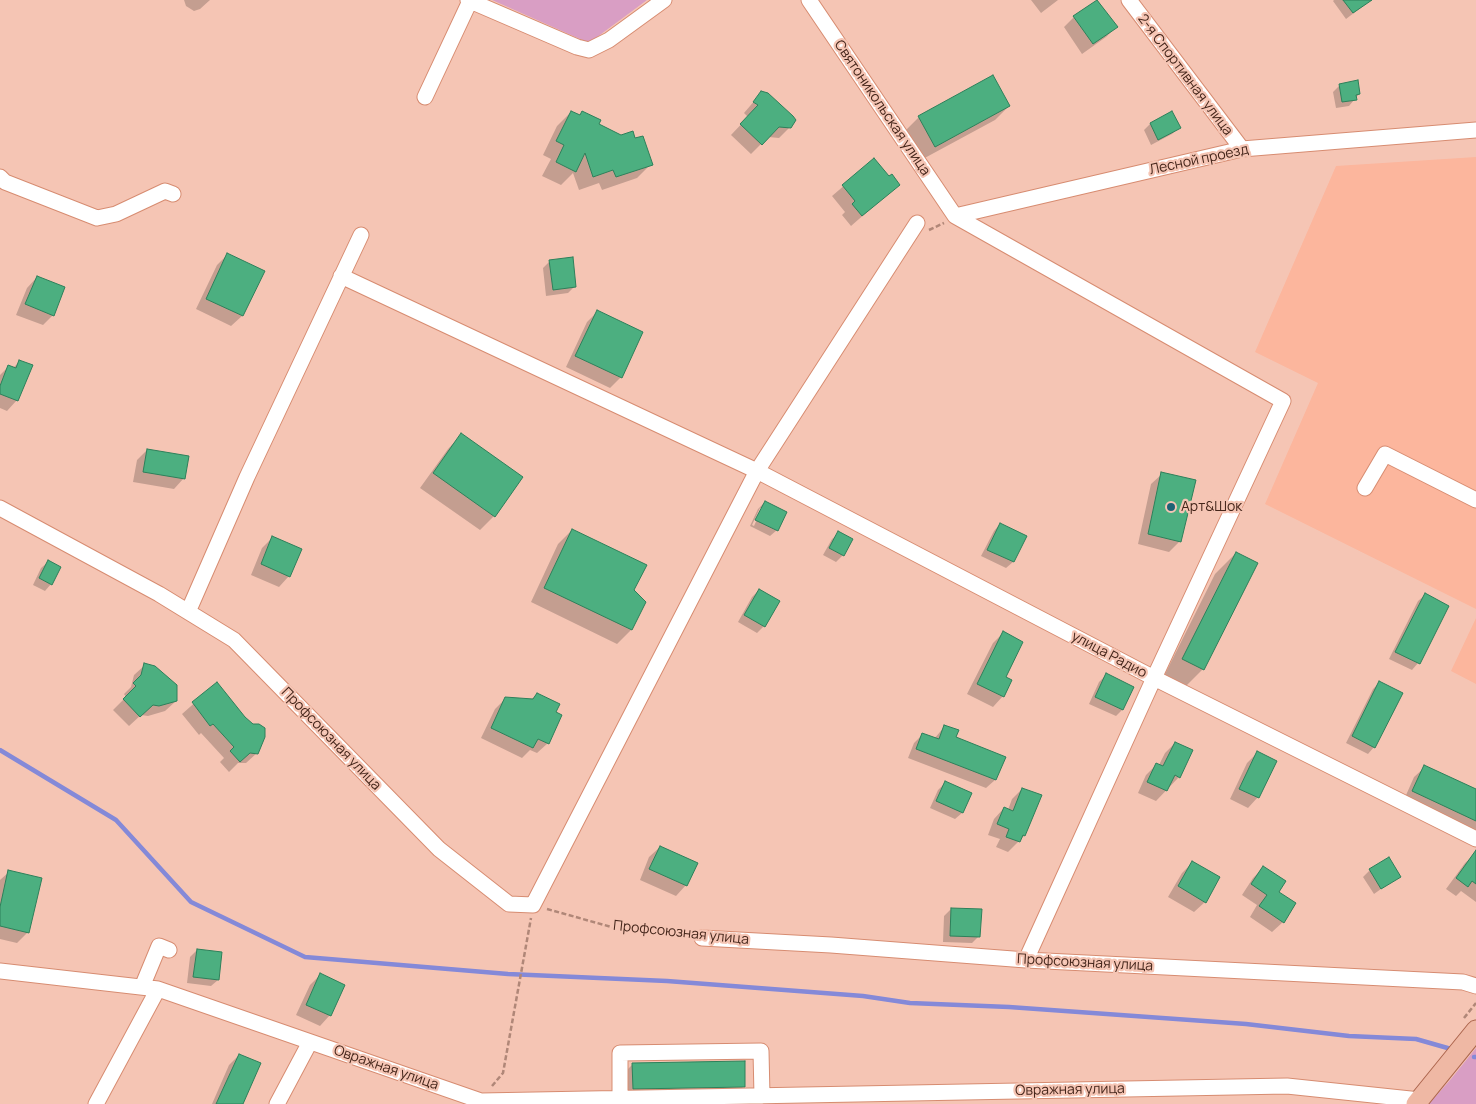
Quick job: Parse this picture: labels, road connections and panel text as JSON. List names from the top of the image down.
{
  "streets": {
    "street": [
      "2-я Спортивная улица",
      "Святоникольская улица",
      "Лесной проезд",
      "улица Радио",
      "Профсоюзная улица",
      "Овражная улица"
    ]
  },
  "crossings": [
    ["2-я Спортивная улица", "Лесной проезд"],
    ["Святоникольская улица", "Лесной проезд"]
  ],
  "places": ["Арт&Шок"]
}
